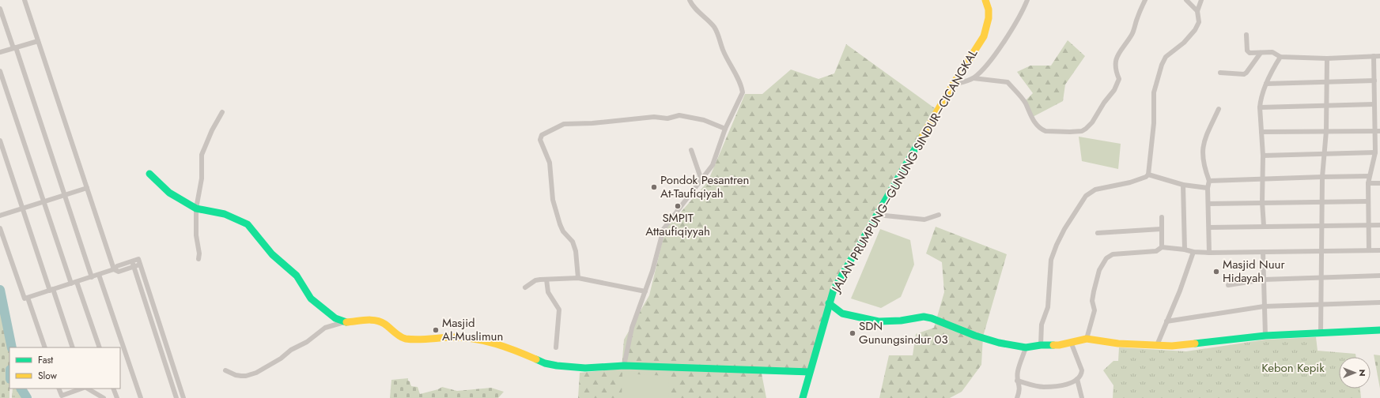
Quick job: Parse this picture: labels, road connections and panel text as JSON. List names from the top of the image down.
{
  "streets": {
    "street": ["JALAN PRUMPUNG–GUNUNG SINDUR–CICANGKAL"]
  },
  "parks": ["Kebon Kepik"],
  "places": [
    "Pondok Pesantren At-Taufiqiyah",
    "SMPIT Attaufiqiyyah",
    "Masjid Nuur Hidayah",
    "Masjid Al-Muslimun",
    "SDN Gunungsindur 03"
  ],
  "legend": ["Fast", "Slow"],
  "north": "right"
}
